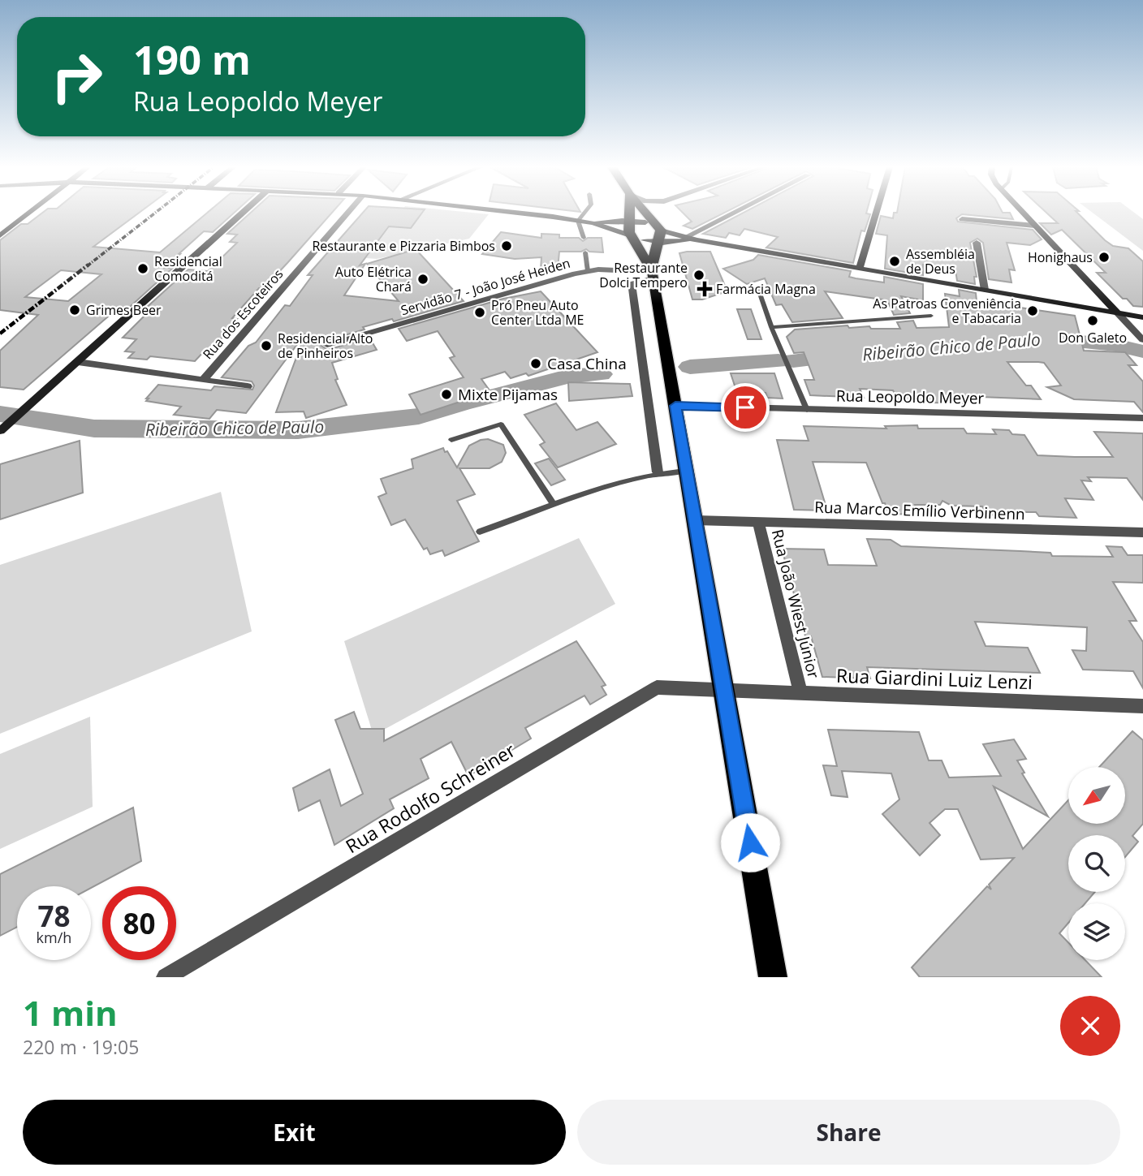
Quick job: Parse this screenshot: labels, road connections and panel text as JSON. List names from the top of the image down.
{
  "streets": {
    "street": [
      "Servidão 7 - João José Heiden",
      "Rua dos Escoteiros",
      "Rua Leopoldo Meyer",
      "Rua Marcos Emílio Verbinenn",
      "Rua João Wiest Júnior",
      "Rua Giardini Luiz Lenzi",
      "Rua Rodolfo Schreiner"
    ]
  },
  "crossings": [
    ["Rua Marcos Emílio Verbinenn", "Rua João Wiest Júnior"],
    ["Rua João Wiest Júnior", "Rua Giardini Luiz Lenzi"],
    ["Rua Giardini Luiz Lenzi", "Rua Rodolfo Schreiner"]
  ],
  "water": ["Ribeirão Chico de Paulo"],
  "places": {
    "other": [
      "Restaurante e Pizzaria Bimbos",
      "Honighaus",
      "Assembléia de Deus",
      "Residencial Comoditá",
      "Restaurante Dolci Tempero",
      "Auto Elétrica Chará",
      "Grimes Beer",
      "As Patroas Conveniência e Tabacaria",
      "Pró Pneu Auto Center Ltda ME",
      "Don Galeto",
      "Residencial Alto de Pinheiros",
      "Casa China",
      "Mixte Pijamas"
    ],
    "health": ["Farmácia Magna"]
  },
  "north": "bottom left",
  "page": {
    "turn": ["190 m", "Rua Leopoldo Meyer"],
    "speed": "78 km/h",
    "limit": "80",
    "heading": ["1 min", "220 m · 19:05"],
    "buttons": ["Exit", "Share"]
  }
}
